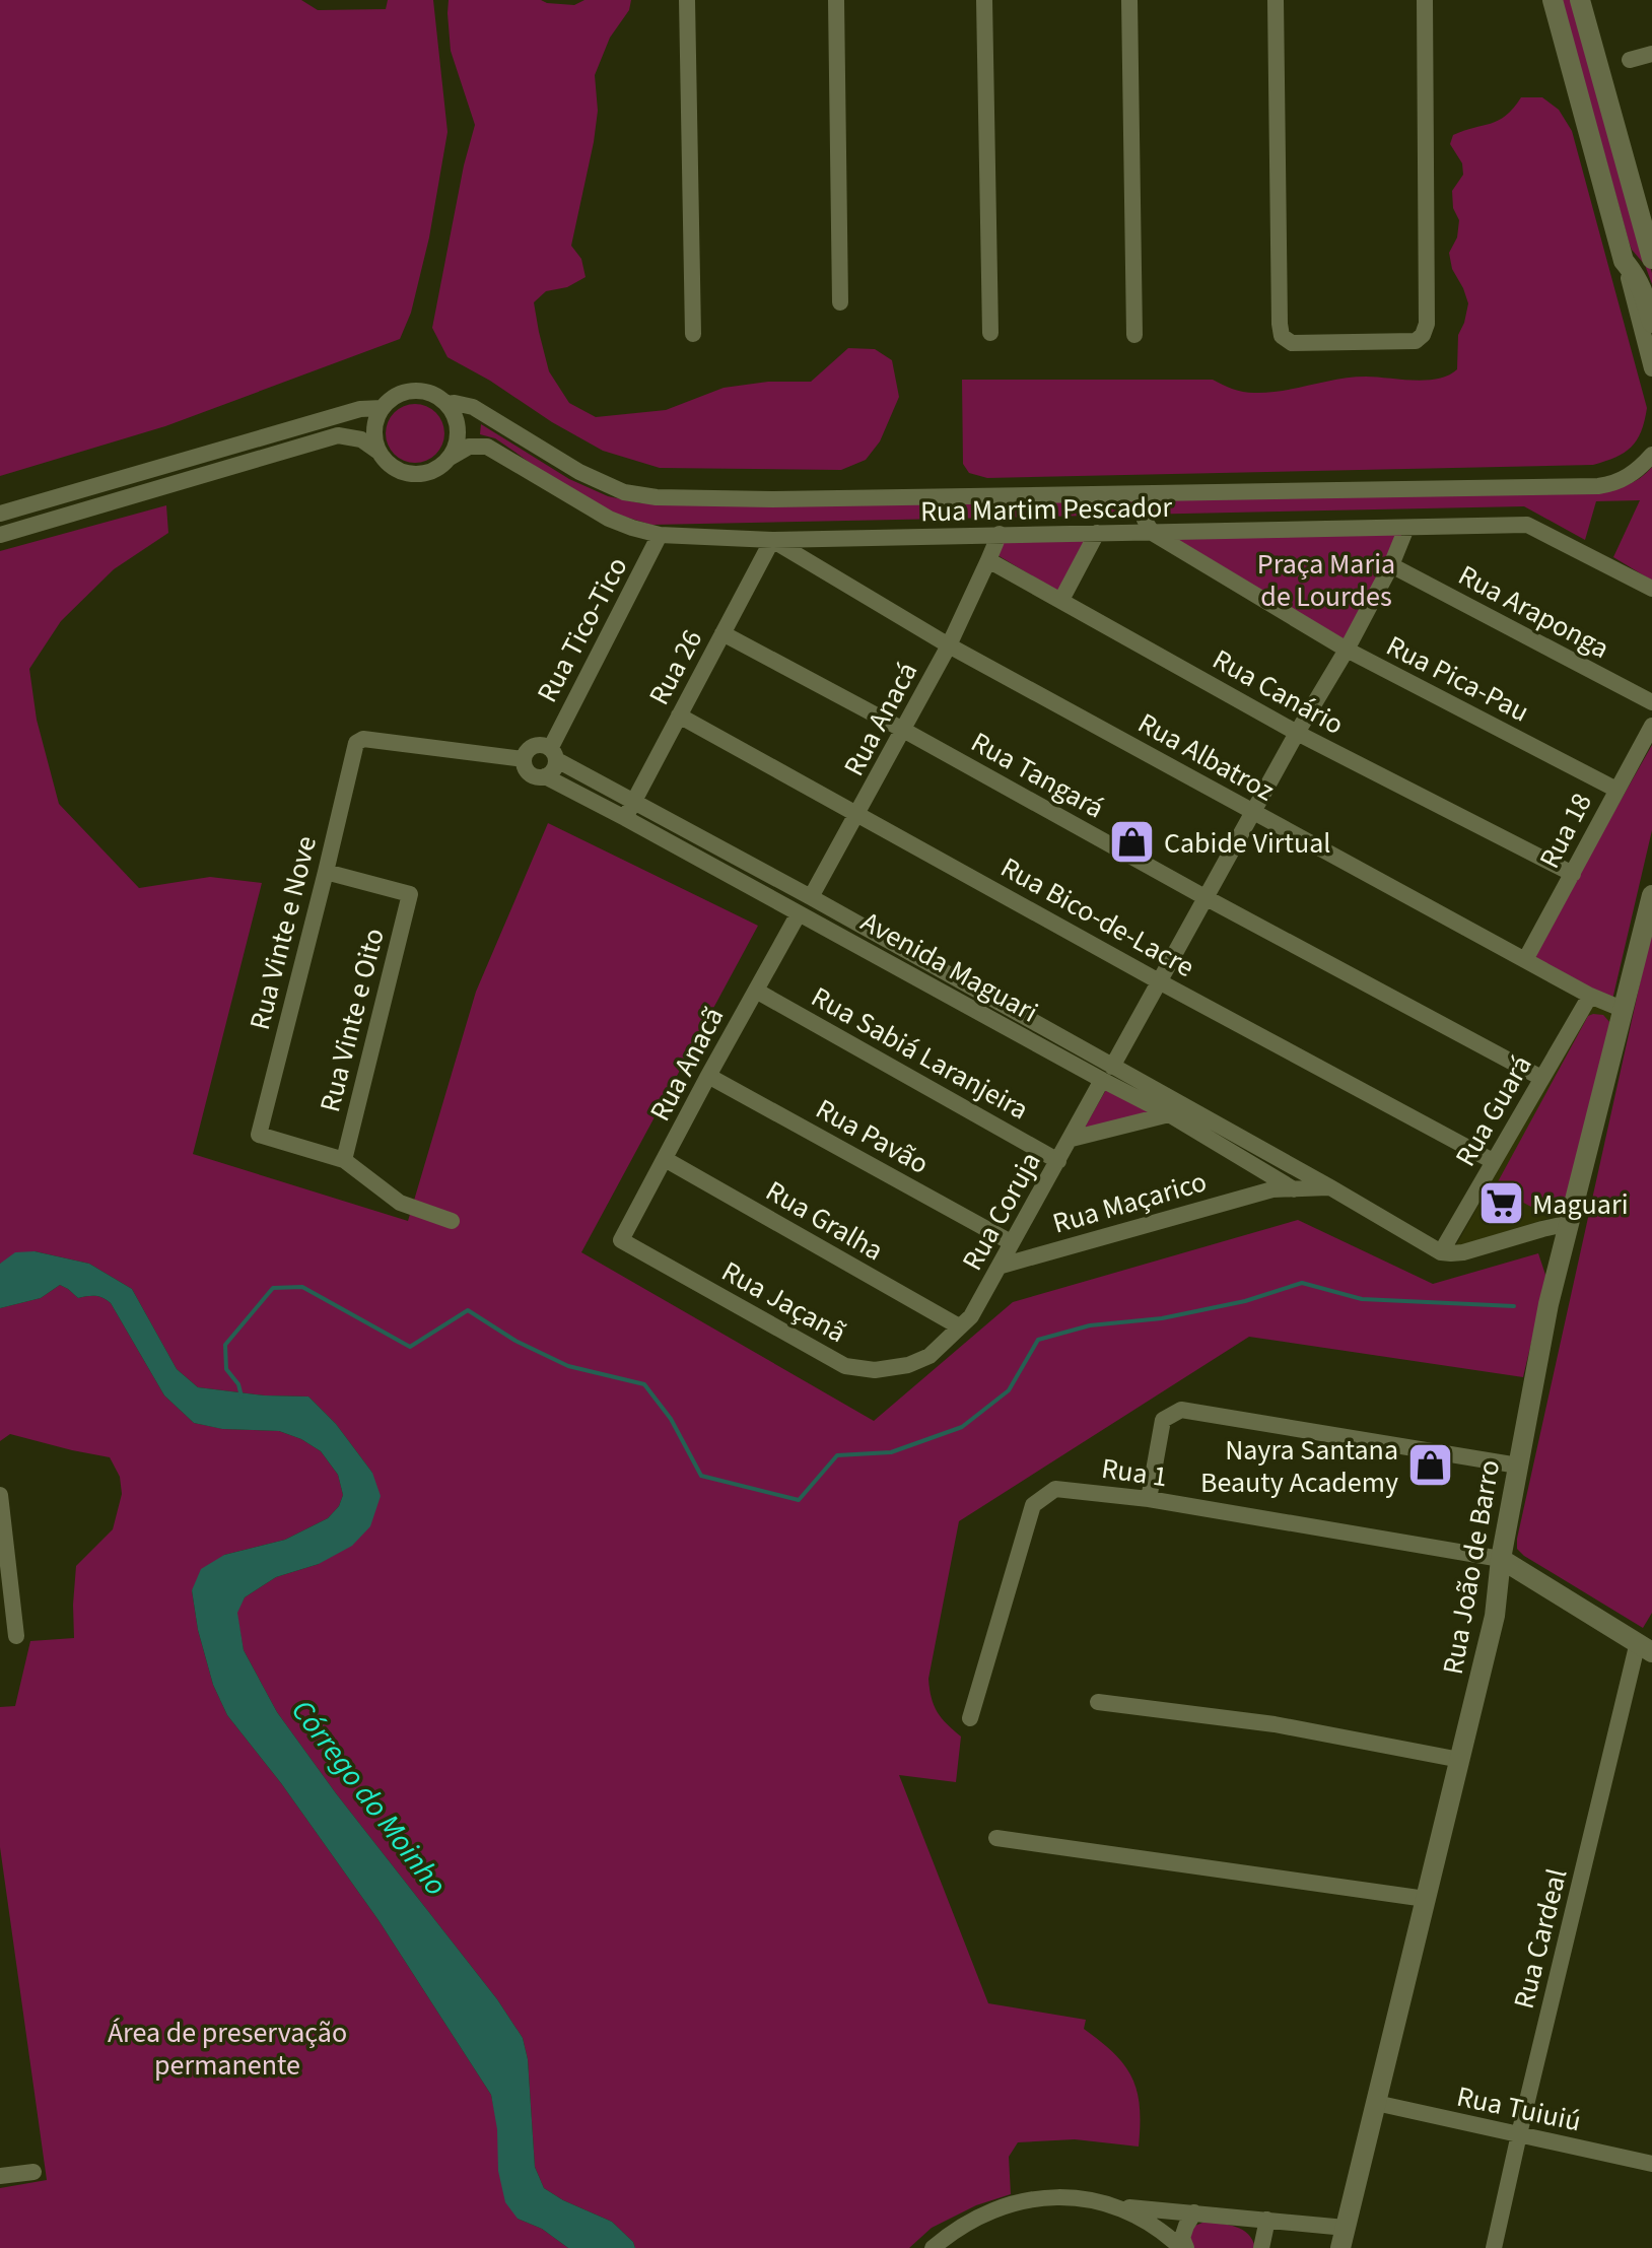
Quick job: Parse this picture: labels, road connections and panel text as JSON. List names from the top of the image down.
{
  "streets": {
    "street": [
      "Rua Martim Pescador",
      "Rua Araponga",
      "Rua Tico-Tico",
      "Rua 26",
      "Rua Pica-Pau",
      "Rua Canário",
      "Rua Anacá",
      "Rua Albatroz",
      "Rua Tangará",
      "Rua 18",
      "Rua Bico-de-Lacre",
      "Rua Vinte e Nove",
      "Avenida Maguari",
      "Rua Vinte e Oito",
      "Rua Sabiá Laranjeira",
      "Rua Anacã",
      "Rua Guará",
      "Rua Pavão",
      "Rua Maçarico",
      "Rua Coruja",
      "Rua Gralha",
      "Rua Jaçanã",
      "Rua 1",
      "Rua João de Barro",
      "Rua Cardeal",
      "Rua Tuiuiú"
    ]
  },
  "crossings": [
    ["Rua Martim Pescador", "Rua Tico-Tico"],
    ["Rua Martim Pescador", "Rua 26"],
    ["Rua Martim Pescador", "Rua Pica-Pau"],
    ["Rua Martim Pescador", "Rua Albatroz"],
    ["Rua Martim Pescador", "Rua Coruja"],
    ["Rua Araponga", "Rua Coruja"],
    ["Rua Tico-Tico", "Rua Vinte e Nove"],
    ["Rua Tico-Tico", "Avenida Maguari"],
    ["Rua 26", "Rua Albatroz"],
    ["Rua 26", "Rua Tangará"],
    ["Rua 26", "Rua Bico-de-Lacre"],
    ["Rua 26", "Avenida Maguari"],
    ["Rua Pica-Pau", "Rua 18"],
    ["Rua Pica-Pau", "Rua Coruja"],
    ["Rua Canário", "Rua Anacá"],
    ["Rua Canário", "Rua 18"],
    ["Rua Canário", "Rua Coruja"],
    ["Rua Anacá", "Rua Albatroz"],
    ["Rua Anacá", "Rua Tangará"],
    ["Rua Anacá", "Rua Bico-de-Lacre"],
    ["Rua Anacá", "Avenida Maguari"],
    ["Rua Albatroz", "Rua 18"],
    ["Rua Albatroz", "Rua Guará"],
    ["Rua Albatroz", "Rua Coruja"],
    ["Rua Albatroz", "Rua João de Barro"],
    ["Rua Tangará", "Rua Guará"],
    ["Rua Tangará", "Rua Coruja"],
    ["Rua Bico-de-Lacre", "Rua Guará"],
    ["Rua Bico-de-Lacre", "Rua Coruja"],
    ["Rua Vinte e Nove", "Avenida Maguari"],
    ["Rua Vinte e Nove", "Rua Vinte e Oito"],
    ["Avenida Maguari", "Rua Anacã"],
    ["Avenida Maguari", "Rua Guará"],
    ["Avenida Maguari", "Rua Maçarico"],
    ["Avenida Maguari", "Rua Coruja"],
    ["Rua Sabiá Laranjeira", "Rua Anacã"],
    ["Rua Sabiá Laranjeira", "Rua Coruja"],
    ["Rua Anacã", "Rua Pavão"],
    ["Rua Anacã", "Rua Gralha"],
    ["Rua Anacã", "Rua Jaçanã"],
    ["Rua Pavão", "Rua Coruja"],
    ["Rua Maçarico", "Rua Coruja"],
    ["Rua Coruja", "Rua Gralha"],
    ["Rua Coruja", "Rua Jaçanã"],
    ["Rua 1", "Rua João de Barro"],
    ["Rua João de Barro", "Rua Tuiuiú"],
    ["Rua Cardeal", "Rua Tuiuiú"]
  ],
  "water": ["Córrego do Moinho"],
  "parks": ["Praça Maria de Lourdes", "Área de preservação permanente"],
  "places": {
    "shop": ["Cabide Virtual", "Nayra Santana Beauty Academy"],
    "supermarket": ["Maguari"]
  }
}
